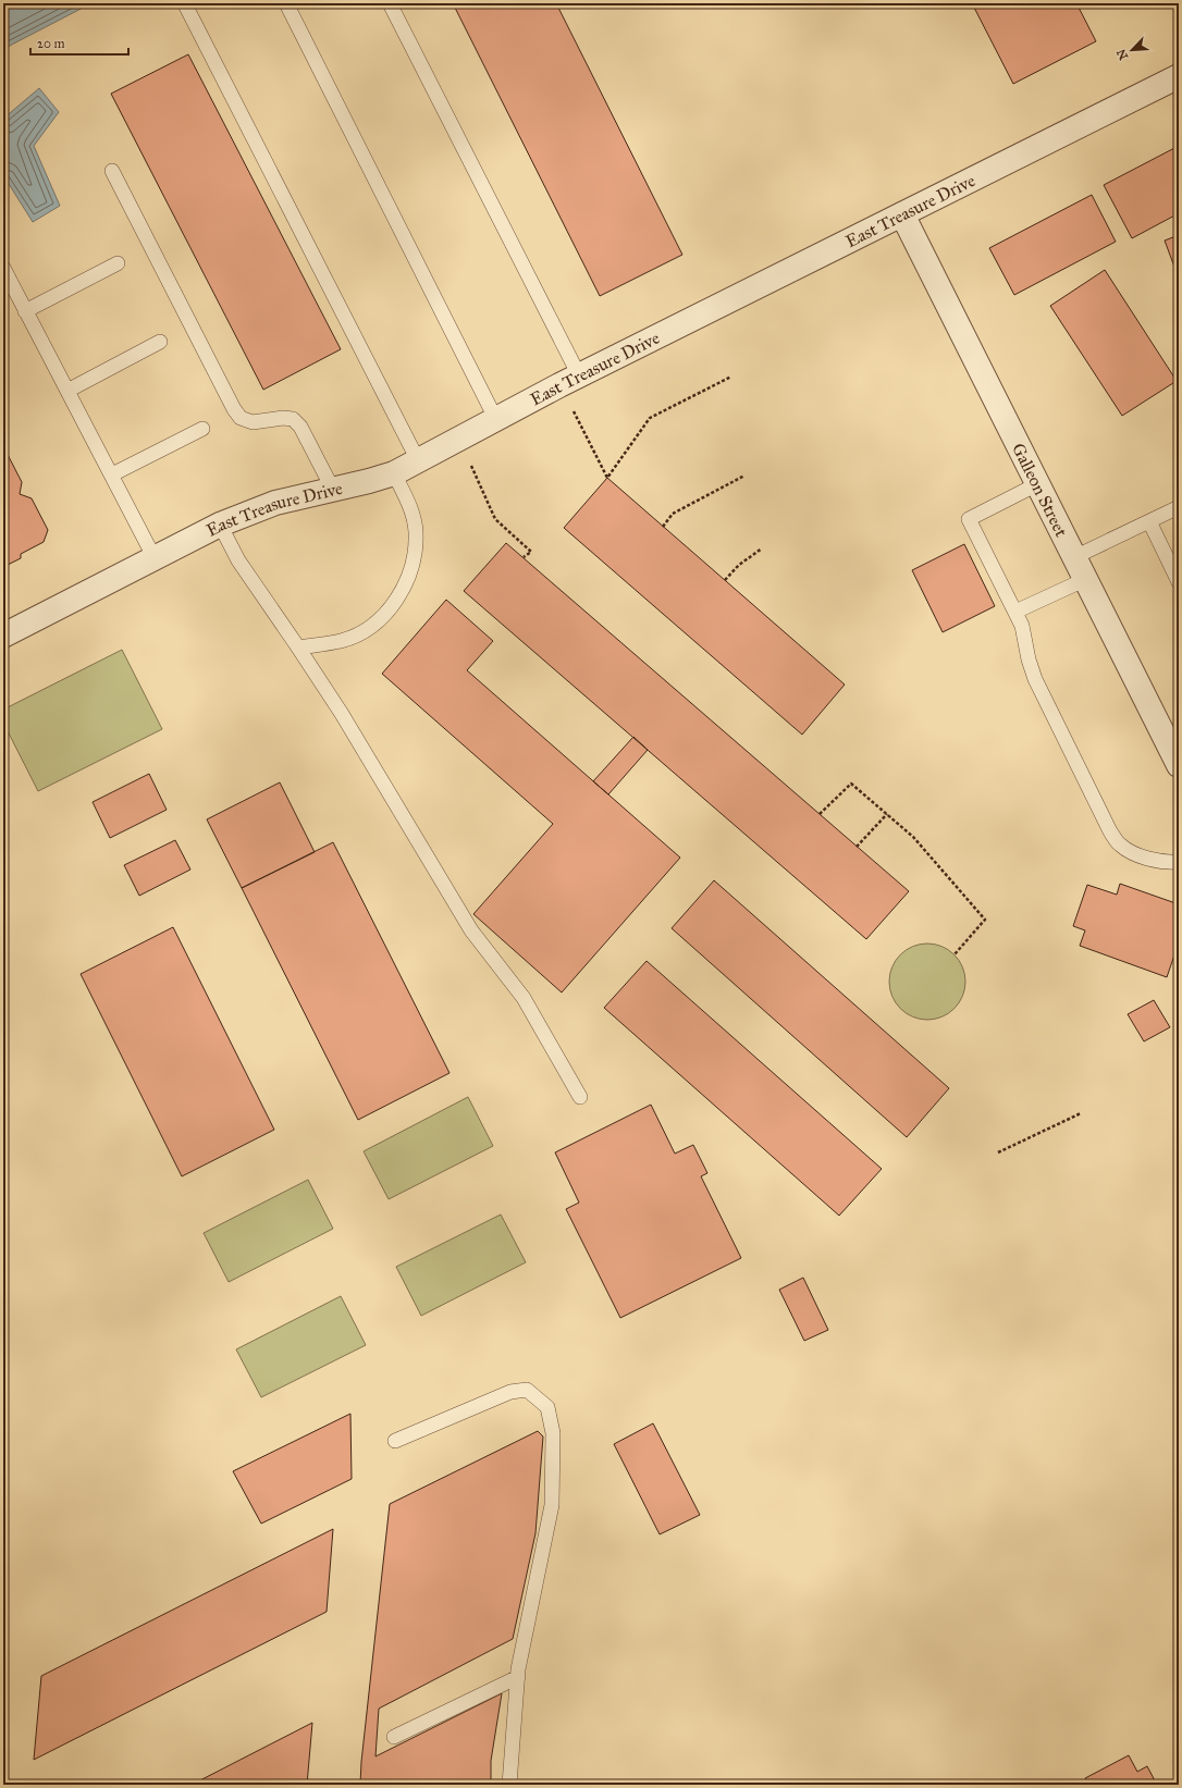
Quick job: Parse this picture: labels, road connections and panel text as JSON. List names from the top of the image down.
{
  "streets": {
    "street": ["East Treasure Drive", "Galleon Street"]
  },
  "crossings": [
    ["East Treasure Drive", "Galleon Street"]
  ],
  "scale_bar": "20 m",
  "north": "bottom left"
}
